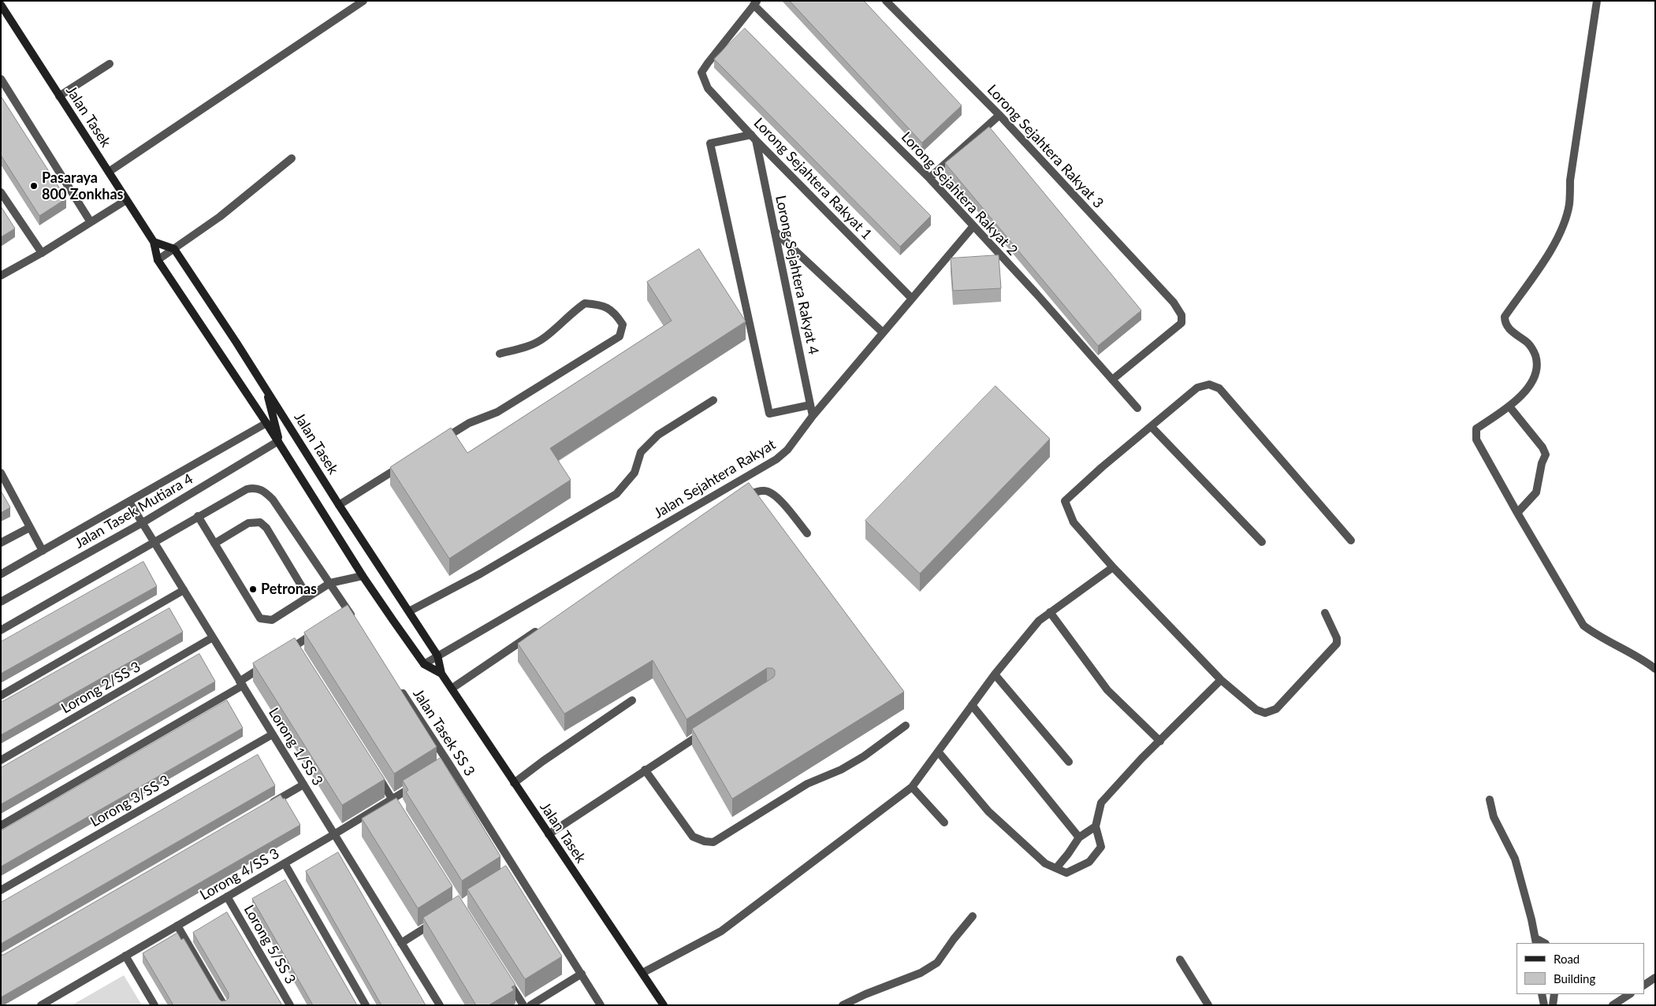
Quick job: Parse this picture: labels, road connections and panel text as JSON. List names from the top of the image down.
{
  "streets": {
    "main road": ["Jalan Tasek"],
    "street": [
      "Lorong Sejahtera Rakyat 3",
      "Lorong Sejahtera Rakyat 1",
      "Lorong Sejahtera Rakyat 2",
      "Lorong Sejahtera Rakyat 4",
      "Jalan Sejahtera Rakyat",
      "Jalan Tasek Mutiara 4",
      "Lorong 2/SS 3",
      "Jalan Tasek SS 3",
      "Lorong 1/SS 3",
      "Lorong 3/SS 3",
      "Lorong 4/SS 3",
      "Lorong 5/SS 3"
    ]
  },
  "crossings": [
    ["Jalan Tasek", "Jalan Sejahtera Rakyat"],
    ["Jalan Tasek", "Jalan Tasek Mutiara 4"],
    ["Lorong Sejahtera Rakyat 3", "Lorong Sejahtera Rakyat 2"],
    ["Lorong Sejahtera Rakyat 1", "Lorong Sejahtera Rakyat 2"],
    ["Lorong Sejahtera Rakyat 1", "Lorong Sejahtera Rakyat 4"],
    ["Lorong Sejahtera Rakyat 1", "Jalan Sejahtera Rakyat"],
    ["Lorong Sejahtera Rakyat 2", "Jalan Sejahtera Rakyat"],
    ["Lorong Sejahtera Rakyat 4", "Jalan Sejahtera Rakyat"],
    ["Jalan Tasek Mutiara 4", "Lorong 1/SS 3"],
    ["Lorong 2/SS 3", "Lorong 1/SS 3"],
    ["Lorong 1/SS 3", "Lorong 3/SS 3"],
    ["Lorong 1/SS 3", "Lorong 4/SS 3"],
    ["Lorong 4/SS 3", "Lorong 5/SS 3"]
  ],
  "places": ["Pasaraya 800 Zonkhas", "Petronas"],
  "legend": ["Road", "Building"]
}
